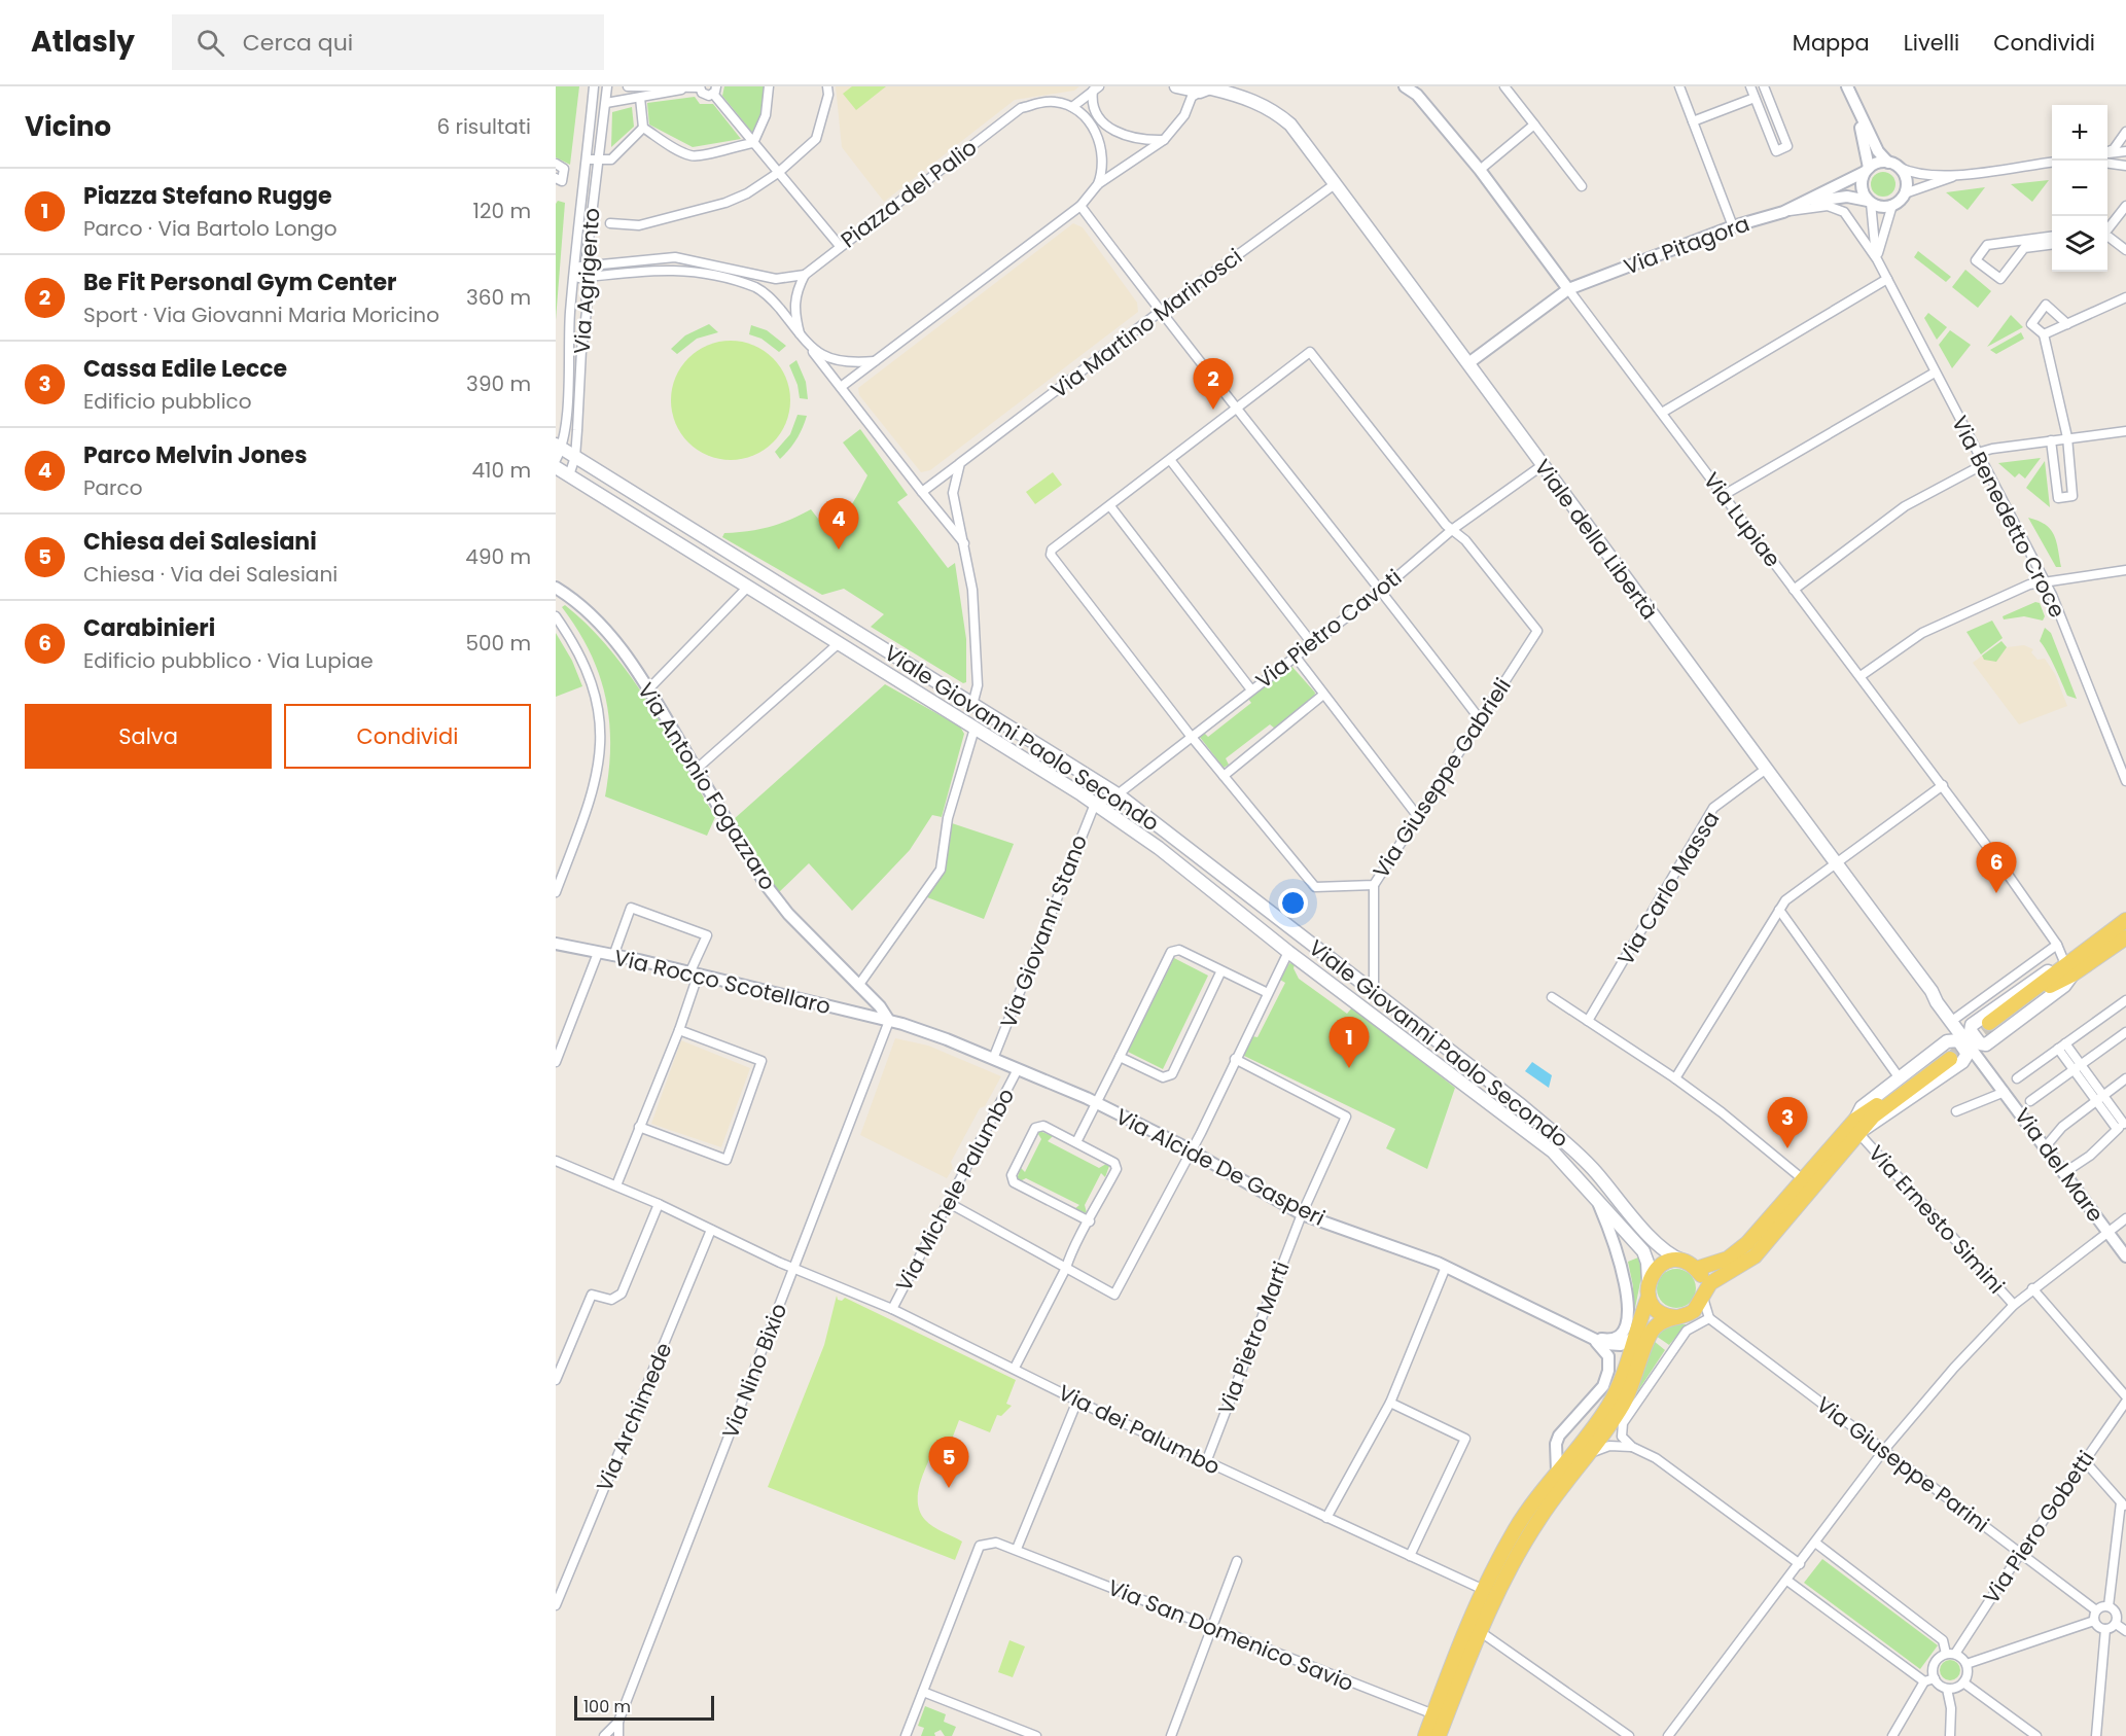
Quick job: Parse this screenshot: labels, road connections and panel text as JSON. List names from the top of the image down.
{
  "streets": {
    "main road": ["Viale della Libertà", "Viale Giovanni Paolo Secondo"],
    "street": [
      "Piazza del Palio",
      "Via Pitagora",
      "Via Agrigento",
      "Via Martino Marinosci",
      "Via Benedetto Croce",
      "Via Lupiae",
      "Via Pietro Cavoti",
      "Via Giuseppe Gabrieli",
      "Via Antonio Fogazzaro",
      "Via Carlo Massa",
      "Via Giovanni Stano",
      "Via Rocco Scotellaro",
      "Via del Mare",
      "Via Alcide De Gasperi",
      "Via Michele Palumbo",
      "Via Ernesto Simini",
      "Via Pietro Marti",
      "Via Nino Bixio",
      "Via Archimede",
      "Via dei Palumbo",
      "Via Giuseppe Parini",
      "Via Piero Gobetti",
      "Via San Domenico Savio"
    ]
  },
  "crossings": [
    ["Via Pitagora", "Via Benedetto Croce"],
    ["Via Pitagora", "Via Lupiae"],
    ["Via Pitagora", "Viale della Libertà"],
    ["Via Agrigento", "Viale Giovanni Paolo Secondo"],
    ["Via Martino Marinosci", "Viale della Libertà"],
    ["Viale della Libertà", "Via Pietro Cavoti"],
    ["Viale della Libertà", "Via Carlo Massa"],
    ["Viale della Libertà", "Via del Mare"],
    ["Via Pietro Cavoti", "Viale Giovanni Paolo Secondo"],
    ["Via Pietro Cavoti", "Via Giuseppe Gabrieli"],
    ["Via Pietro Cavoti", "Via Giovanni Stano"],
    ["Viale Giovanni Paolo Secondo", "Via Giovanni Stano"],
    ["Via Giovanni Stano", "Via Alcide De Gasperi"],
    ["Via Rocco Scotellaro", "Via Alcide De Gasperi"],
    ["Via Rocco Scotellaro", "Via Nino Bixio"],
    ["Via Alcide De Gasperi", "Via Michele Palumbo"],
    ["Via Alcide De Gasperi", "Via Pietro Marti"],
    ["Via Alcide De Gasperi", "Via Nino Bixio"],
    ["Via Michele Palumbo", "Via dei Palumbo"],
    ["Via Pietro Marti", "Via dei Palumbo"],
    ["Via Nino Bixio", "Via dei Palumbo"],
    ["Via Archimede", "Via dei Palumbo"],
    ["Via Giuseppe Parini", "Via Piero Gobetti"]
  ],
  "scale_bar": "100 m",
  "page": {
    "header": "Atlasly",
    "search": "Cerca qui",
    "nav": ["Mappa", "Livelli", "Condividi"],
    "heading": ["Vicino", "6 risultati"],
    "map_buttons": ["+", "−"],
    "list": [
      {
        "mark": "1",
        "name": "Piazza Stefano Rugge",
        "note": "Parco · Via Bartolo Longo",
        "value": "120 m"
      },
      {
        "mark": "2",
        "name": "Be Fit Personal Gym Center",
        "note": "Sport · Via Giovanni Maria Moricino",
        "value": "360 m"
      },
      {
        "mark": "3",
        "name": "Cassa Edile Lecce",
        "note": "Edificio pubblico",
        "value": "390 m"
      },
      {
        "mark": "4",
        "name": "Parco Melvin Jones",
        "note": "Parco",
        "value": "410 m"
      },
      {
        "mark": "5",
        "name": "Chiesa dei Salesiani",
        "note": "Chiesa · Via dei Salesiani",
        "value": "490 m"
      },
      {
        "mark": "6",
        "name": "Carabinieri",
        "note": "Edificio pubblico · Via Lupiae",
        "value": "500 m"
      }
    ],
    "pins": [
      "2",
      "4",
      "6",
      "1",
      "3",
      "5"
    ],
    "buttons": ["Salva", "Condividi"],
    "scale": "100 m"
  }
}
